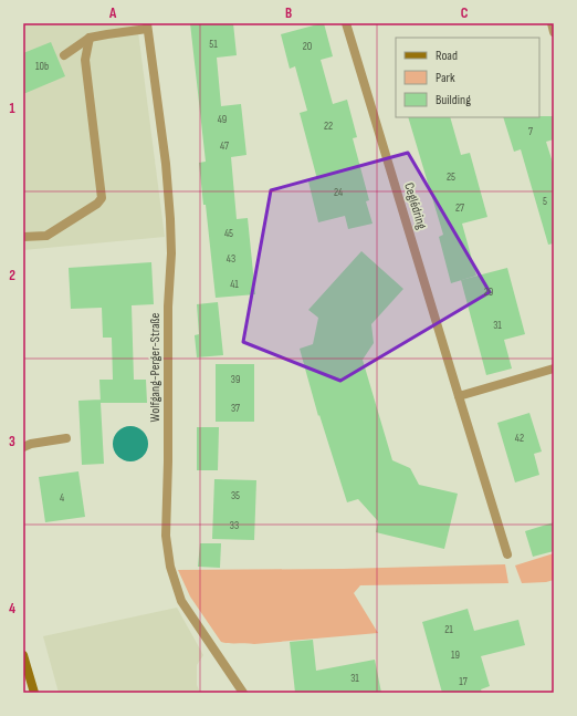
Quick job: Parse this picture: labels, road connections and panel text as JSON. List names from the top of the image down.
{
  "streets": {
    "street": ["Ceglédring", "Wolfgang-Perger-Straße"]
  },
  "house_numbers": [
    "51",
    "20",
    "10b",
    "49",
    "22",
    "7",
    "47",
    "25",
    "24",
    "5",
    "27",
    "45",
    "43",
    "41",
    "29",
    "31",
    "39",
    "37",
    "42",
    "35",
    "4",
    "33",
    "21",
    "19",
    "31",
    "17"
  ],
  "legend": ["Road", "Park", "Building"],
  "grid": {
    "columns": ["A", "B", "C"],
    "rows": [
      "1",
      "2",
      "3",
      "4"
    ]
  }
}
